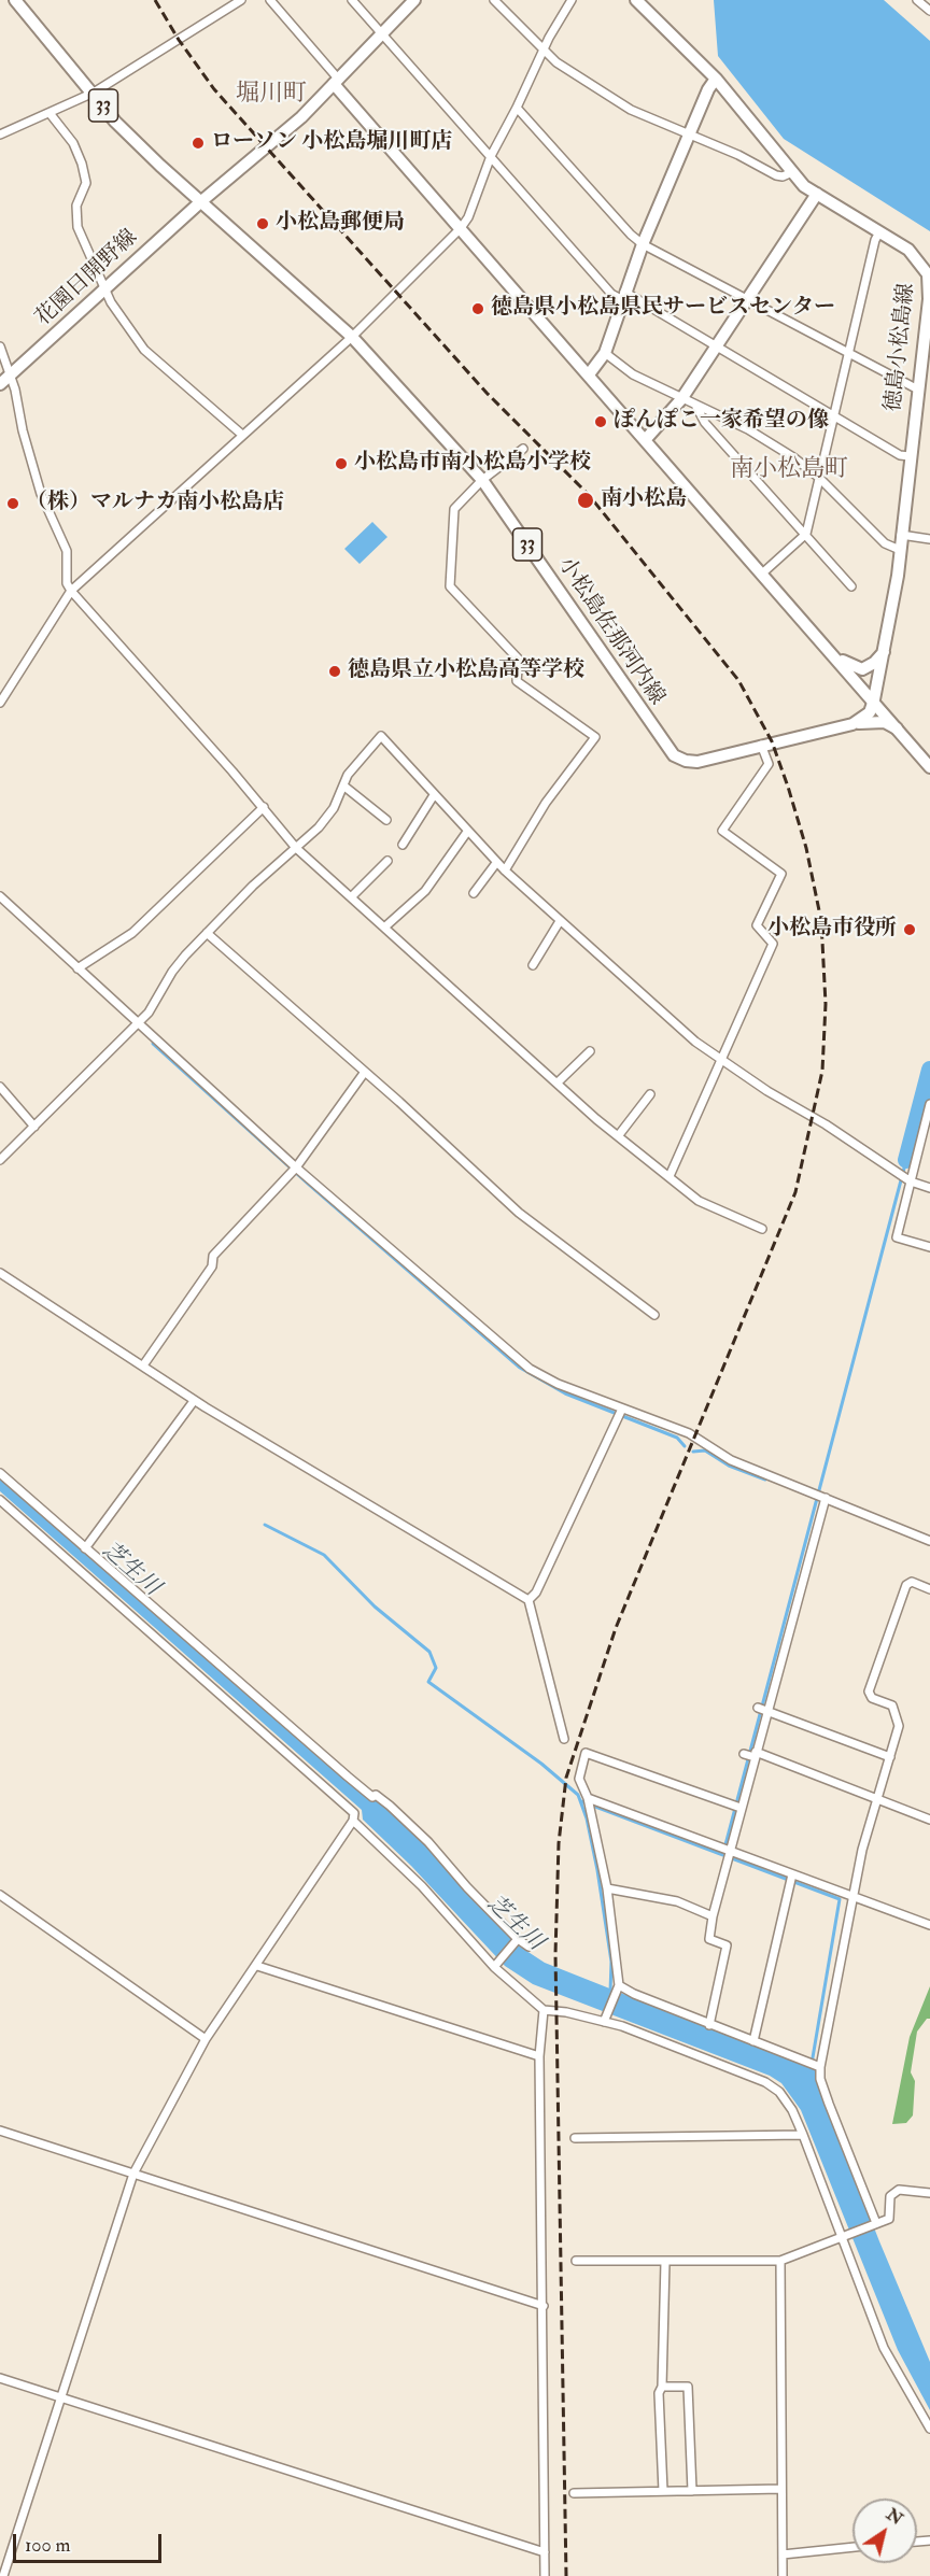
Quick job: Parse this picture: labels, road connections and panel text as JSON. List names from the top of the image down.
{
  "streets": {
    "main road": [
      "33",
      "花園日開野線",
      "徳島小松島線",
      "小松島佐那河内線"
    ]
  },
  "crossings": [
    ["花園日開野線", "小松島佐那河内線"]
  ],
  "districts": ["堀川町", "南小松島町"],
  "water": ["芝生川"],
  "places": [
    "ローソン 小松島堀川町店",
    "小松島郵便局",
    "徳島県小松島県民サービスセンター",
    "ぽんぽこ一家希望の像",
    "小松島市南小松島小学校",
    "南小松島",
    "（株）マルナカ南小松島店",
    "徳島県立小松島高等学校",
    "小松島市役所"
  ],
  "scale_bar": "100 m",
  "north": "top right"
}
